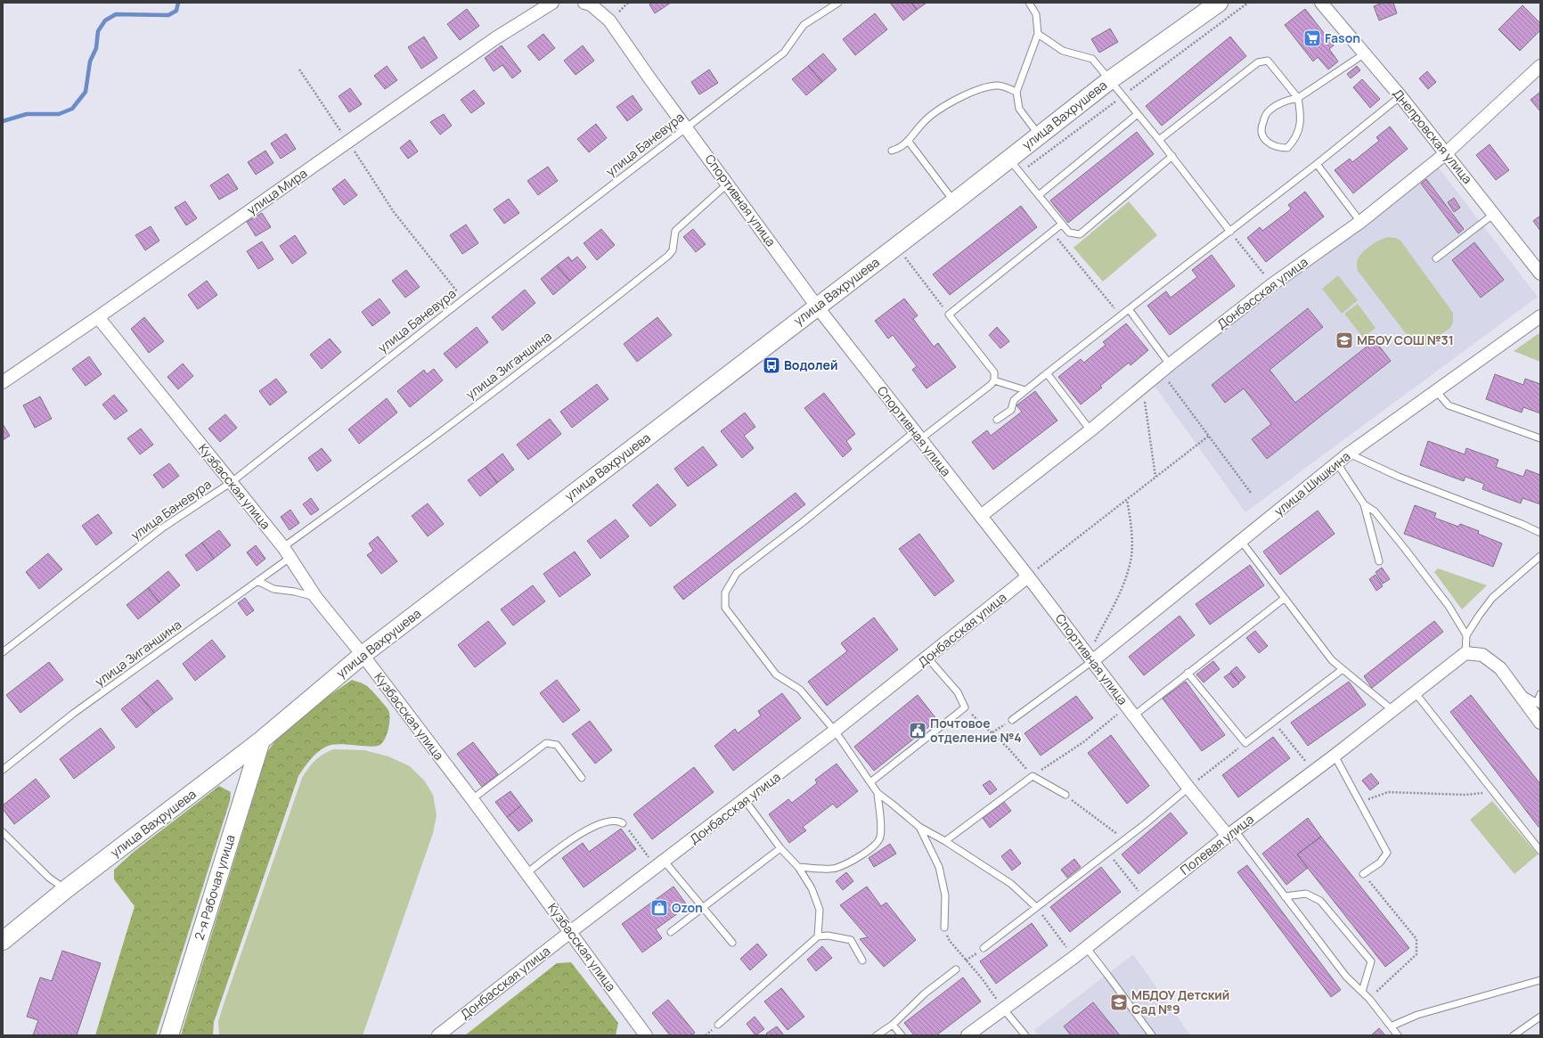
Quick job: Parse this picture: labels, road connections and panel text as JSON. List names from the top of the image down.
{
  "streets": {
    "main road": ["улица Вахрушева", "2-я Рабочая улица"],
    "street": [
      "Днепровская улица",
      "улица Мира",
      "Спортивная улица",
      "Донбасская улица",
      "улица Шишкина",
      "Кузбасская улица",
      "Полевая улица"
    ],
    "lane": ["улица Баневура", "улица Зиганшина"]
  },
  "crossings": [
    ["улица Вахрушева", "Спортивная улица"],
    ["улица Вахрушева", "Кузбасская улица"],
    ["улица Вахрушева", "2-я Рабочая улица"],
    ["Днепровская улица", "Донбасская улица"],
    ["улица Баневура", "Спортивная улица"],
    ["улица Баневура", "Кузбасская улица"],
    ["улица Мира", "Кузбасская улица"],
    ["Спортивная улица", "Донбасская улица"],
    ["Спортивная улица", "улица Зиганшина"],
    ["Спортивная улица", "улица Шишкина"],
    ["Спортивная улица", "Полевая улица"],
    ["Донбасская улица", "Кузбасская улица"],
    ["улица Зиганшина", "Кузбасская улица"]
  ],
  "places": {
    "supermarket": ["Fason"],
    "school or university": ["МБОУ СОШ №31", "МБДОУ Детский Сад №9"],
    "bus stop": ["Водолей"],
    "public building": ["Почтовое отделение №4"],
    "shop": ["Ozon"]
  }
}
